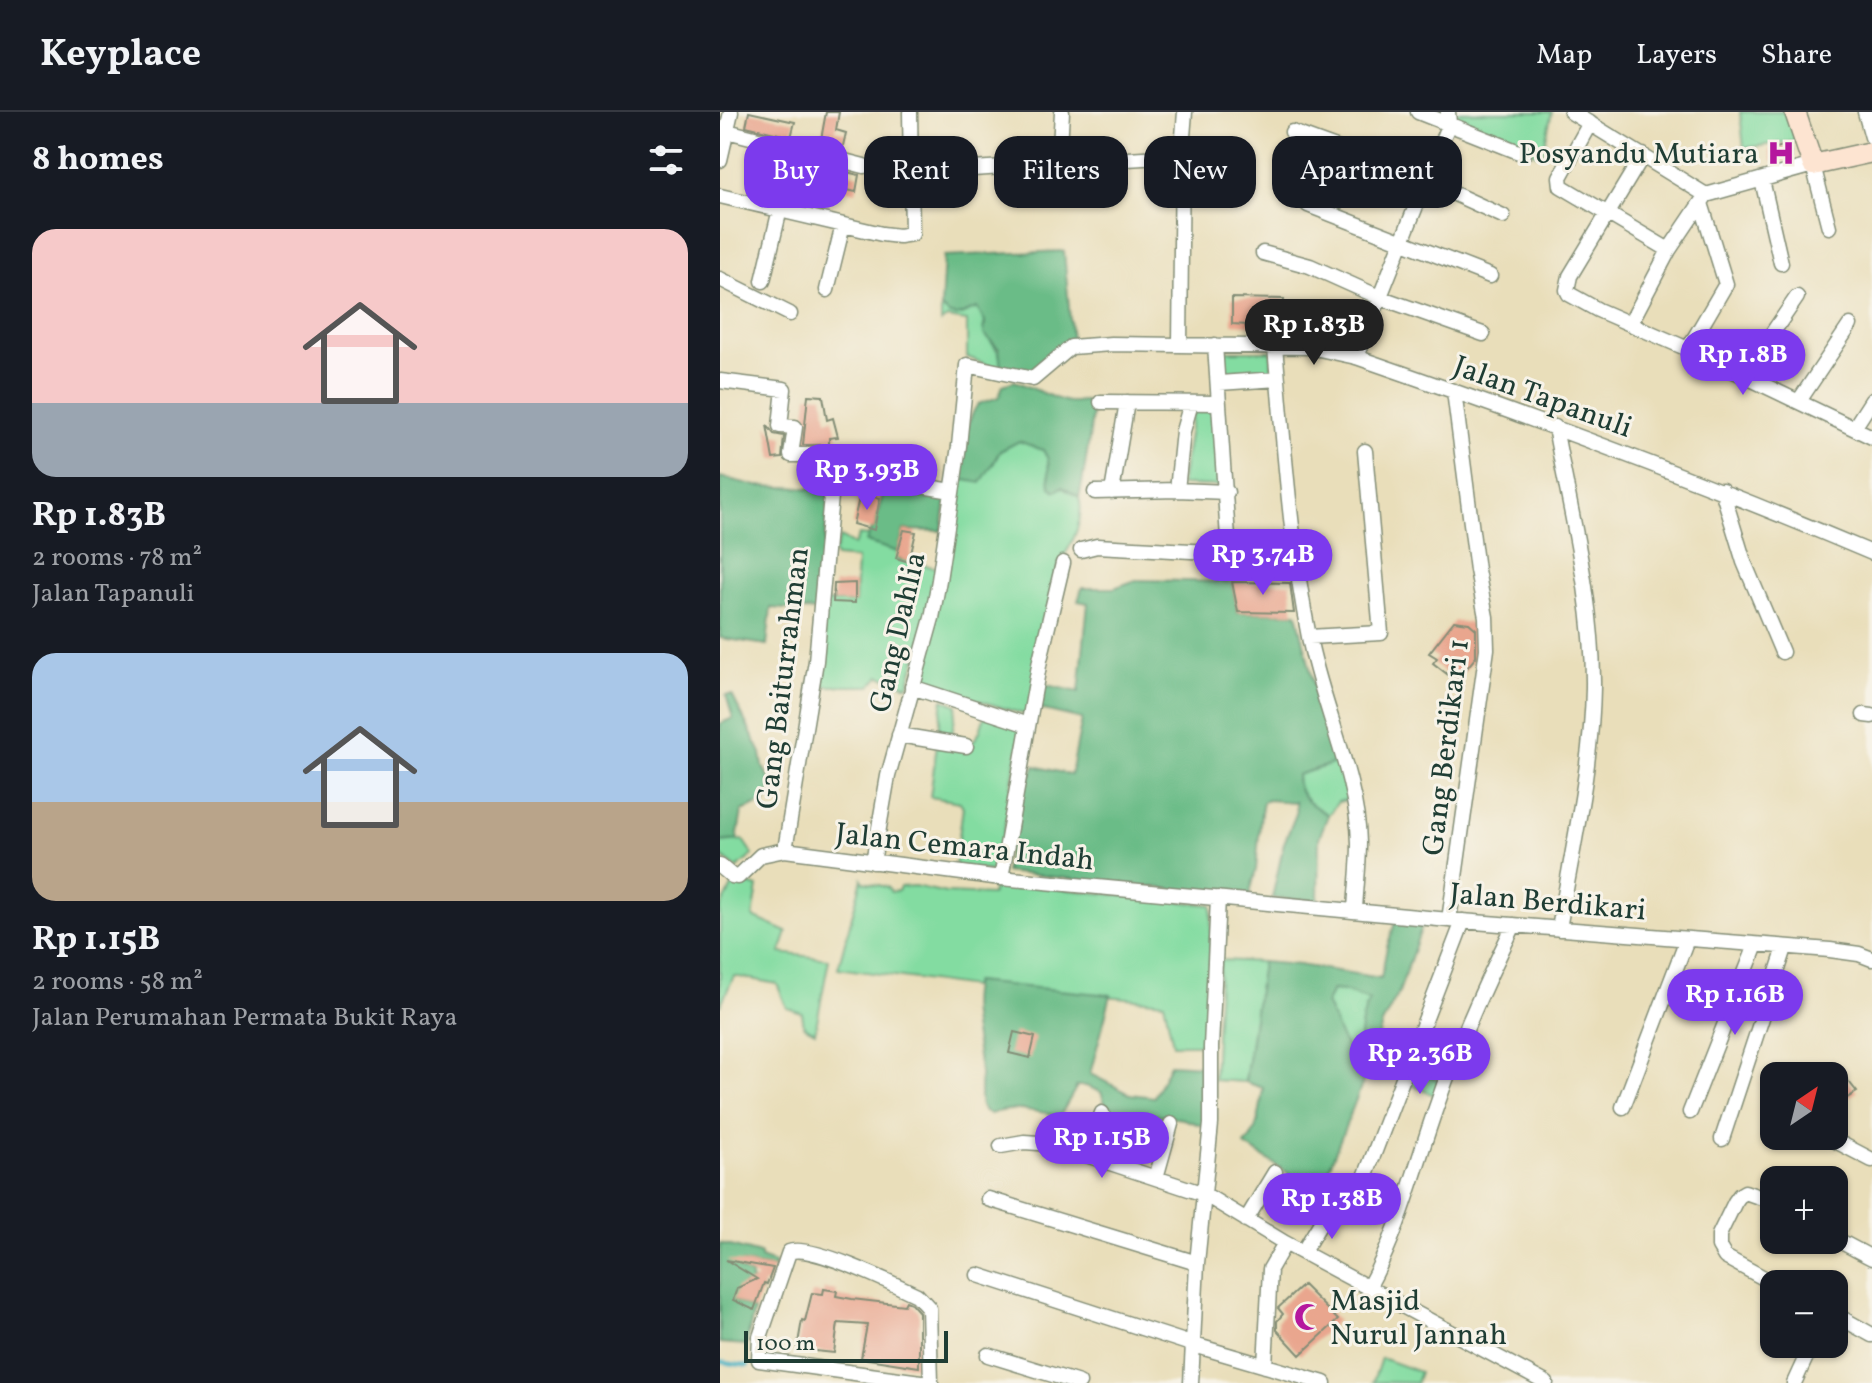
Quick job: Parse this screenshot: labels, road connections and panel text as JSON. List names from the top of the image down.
{
  "streets": {
    "street": [
      "Jalan Tapanuli",
      "Gang Dahlia",
      "Gang Baiturrahman",
      "Gang Berdikari 1",
      "Jalan Cemara Indah",
      "Jalan Berdikari"
    ]
  },
  "crossings": [
    ["Jalan Tapanuli", "Gang Dahlia"],
    ["Jalan Tapanuli", "Gang Berdikari 1"],
    ["Gang Dahlia", "Jalan Cemara Indah"],
    ["Gang Baiturrahman", "Jalan Cemara Indah"],
    ["Gang Berdikari 1", "Jalan Berdikari"],
    ["Jalan Cemara Indah", "Jalan Berdikari"]
  ],
  "places": {
    "hospital": ["Posyandu Mutiara"],
    "mosque": ["Masjid Nurul Jannah"]
  },
  "scale_bar": "100 m",
  "north": "top right",
  "page": {
    "header": "Keyplace",
    "nav": ["Map", "Layers", "Share"],
    "heading": "8 homes",
    "chip": [
      "Buy",
      "Rent",
      "Filters",
      "New",
      "Apartment"
    ],
    "list": [
      {
        "name": "Rp 1.83B",
        "note": "2 rooms · 78 m² · Jalan Tapanuli"
      },
      {
        "name": "Rp 1.15B",
        "note": "2 rooms · 58 m² · Jalan Perumahan Permata Bukit Raya"
      }
    ],
    "price": [
      "Rp 1.83B",
      "Rp 1.8B",
      "Rp 3.93B",
      "Rp 3.74B",
      "Rp 1.16B",
      "Rp 2.36B",
      "Rp 1.15B",
      "Rp 1.38B"
    ],
    "map_buttons": ["+", "−"],
    "scale": "100 m"
  }
}
